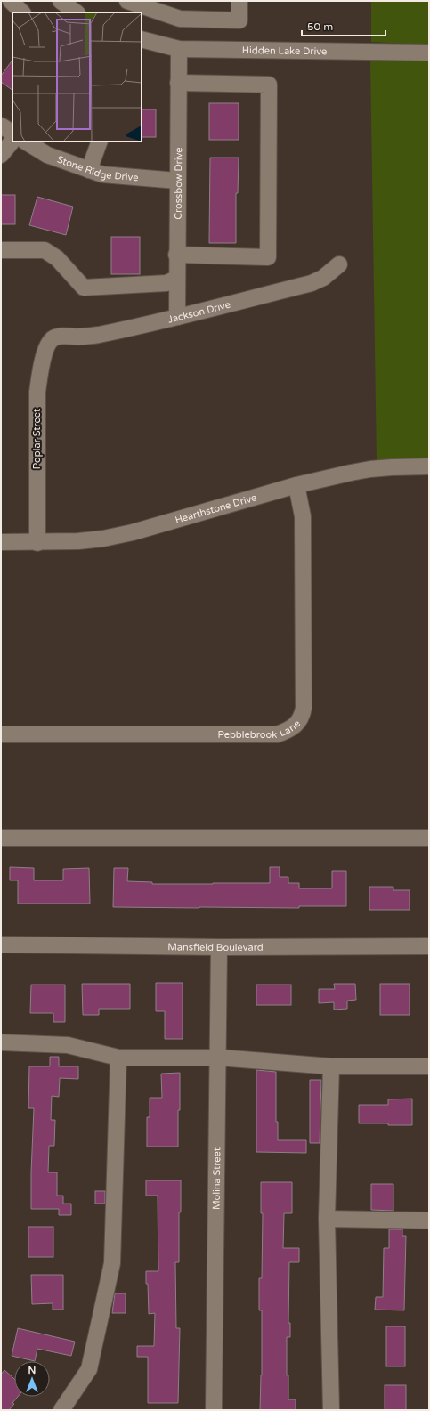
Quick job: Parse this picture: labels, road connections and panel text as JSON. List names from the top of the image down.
{
  "streets": {
    "street": [
      "Hidden Lake Drive",
      "Stone Ridge Drive",
      "Crossbow Drive",
      "Jackson Drive",
      "Poplar Street",
      "Hearthstone Drive",
      "Pebblebrook Lane",
      "Mansfield Boulevard",
      "Molina Street"
    ]
  },
  "crossings": [
    ["Hidden Lake Drive", "Crossbow Drive"],
    ["Stone Ridge Drive", "Crossbow Drive"],
    ["Crossbow Drive", "Jackson Drive"],
    ["Jackson Drive", "Poplar Street"],
    ["Poplar Street", "Hearthstone Drive"],
    ["Hearthstone Drive", "Pebblebrook Lane"],
    ["Mansfield Boulevard", "Molina Street"]
  ],
  "scale_bar": "50 m",
  "north": "top"
}
